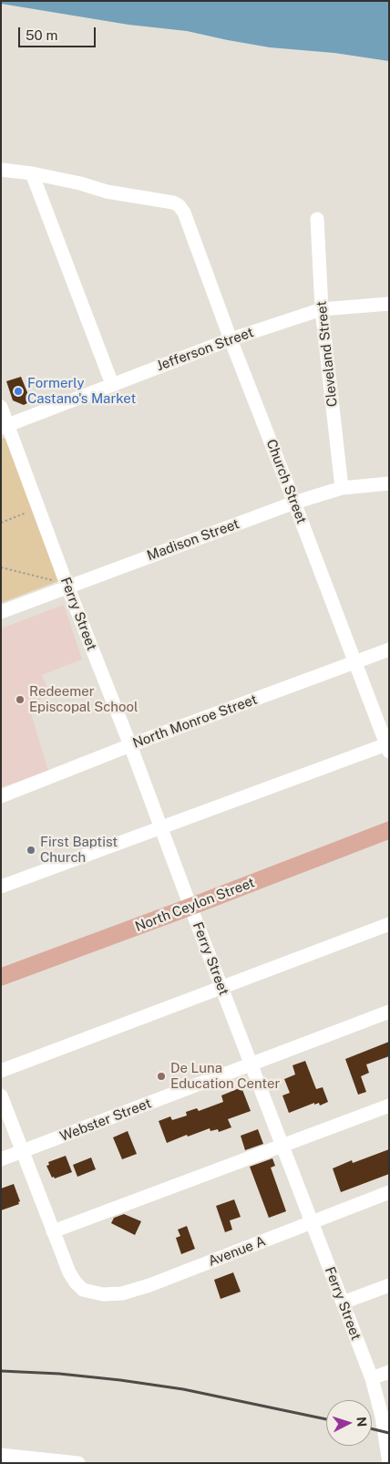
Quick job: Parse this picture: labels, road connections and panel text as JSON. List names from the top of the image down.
{
  "streets": {
    "main road": ["North Ceylon Street"],
    "street": [
      "Jefferson Street",
      "Cleveland Street",
      "Church Street",
      "Madison Street",
      "Ferry Street",
      "North Monroe Street",
      "Webster Street",
      "Avenue A"
    ]
  },
  "crossings": [
    ["Jefferson Street", "Cleveland Street"],
    ["Jefferson Street", "Church Street"],
    ["Jefferson Street", "Ferry Street"],
    ["Cleveland Street", "Madison Street"],
    ["Church Street", "Madison Street"],
    ["Church Street", "North Monroe Street"],
    ["Madison Street", "Ferry Street"],
    ["Ferry Street", "North Monroe Street"],
    ["Ferry Street", "North Ceylon Street"],
    ["Ferry Street", "Webster Street"],
    ["Ferry Street", "Avenue A"]
  ],
  "places": [
    "Formerly Castano's Market",
    "Redeemer Episcopal School",
    "First Baptist Church",
    "De Luna Education Center"
  ],
  "scale_bar": "50 m",
  "north": "right"
}
